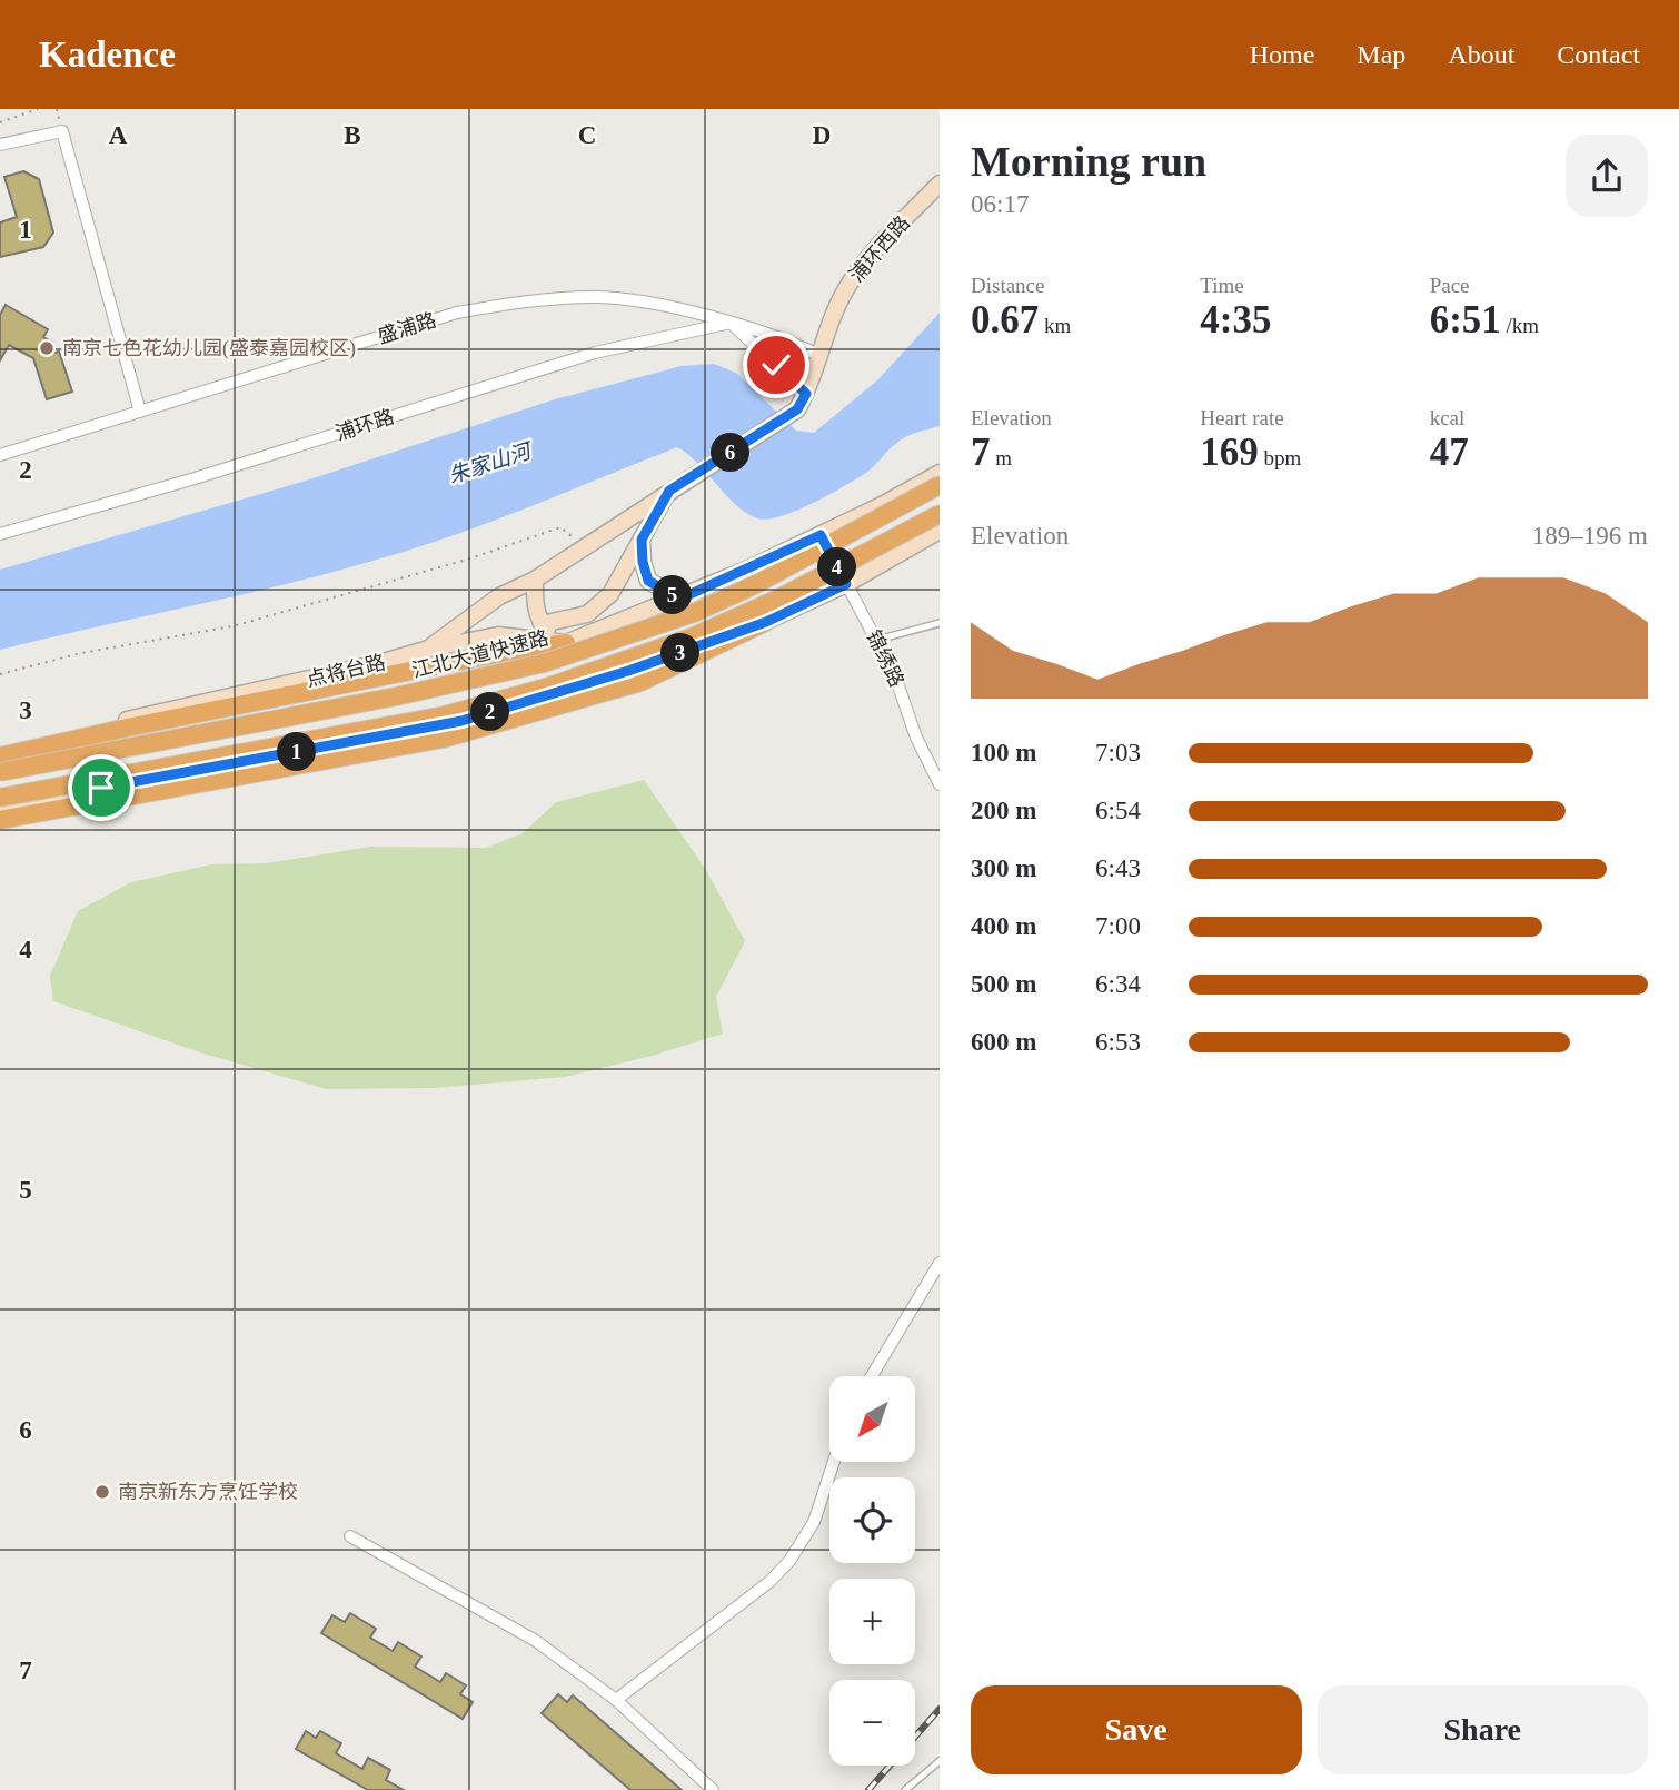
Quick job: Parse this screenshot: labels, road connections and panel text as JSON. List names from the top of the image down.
{
  "streets": {
    "highway": ["江北大道快速路"],
    "main road": ["浦环西路", "点将台路"],
    "street": ["盛浦路", "浦环路", "锦绣路"]
  },
  "crossings": [
    ["浦环西路", "盛浦路"],
    ["盛浦路", "浦环路"],
    ["锦绣路", "点将台路"]
  ],
  "water": ["朱家山河"],
  "places": ["南京七色花幼儿园(盛泰嘉园校区)", "南京新东方烹饪学校"],
  "north": "bottom left",
  "page": {
    "header": "Kadence",
    "nav": [
      "Home",
      "Map",
      "About",
      "Contact"
    ],
    "heading": ["Morning run", "06:17"],
    "stats": [
      ["Distance", "0.67 km"],
      ["Time", "4:35"],
      ["Pace", "6:51 /km"],
      ["Elevation", "7 m"],
      ["Heart rate", "169 bpm"],
      ["kcal", "47"]
    ],
    "pins": [
      "6",
      "4",
      "5",
      "3",
      "2",
      "1"
    ],
    "chart": ["Elevation", "189–196 m"],
    "list": [
      {
        "name": "100 m",
        "note": "7:03"
      },
      {
        "name": "200 m",
        "note": "6:54"
      },
      {
        "name": "300 m",
        "note": "6:43"
      },
      {
        "name": "400 m",
        "note": "7:00"
      },
      {
        "name": "500 m",
        "note": "6:34"
      },
      {
        "name": "600 m",
        "note": "6:53"
      }
    ],
    "map_buttons": ["+", "−"],
    "buttons": ["Save", "Share"]
  },
  "grid": {
    "columns": [
      "A",
      "B",
      "C",
      "D"
    ],
    "rows": [
      "1",
      "2",
      "3",
      "4",
      "5",
      "6",
      "7"
    ]
  }
}
